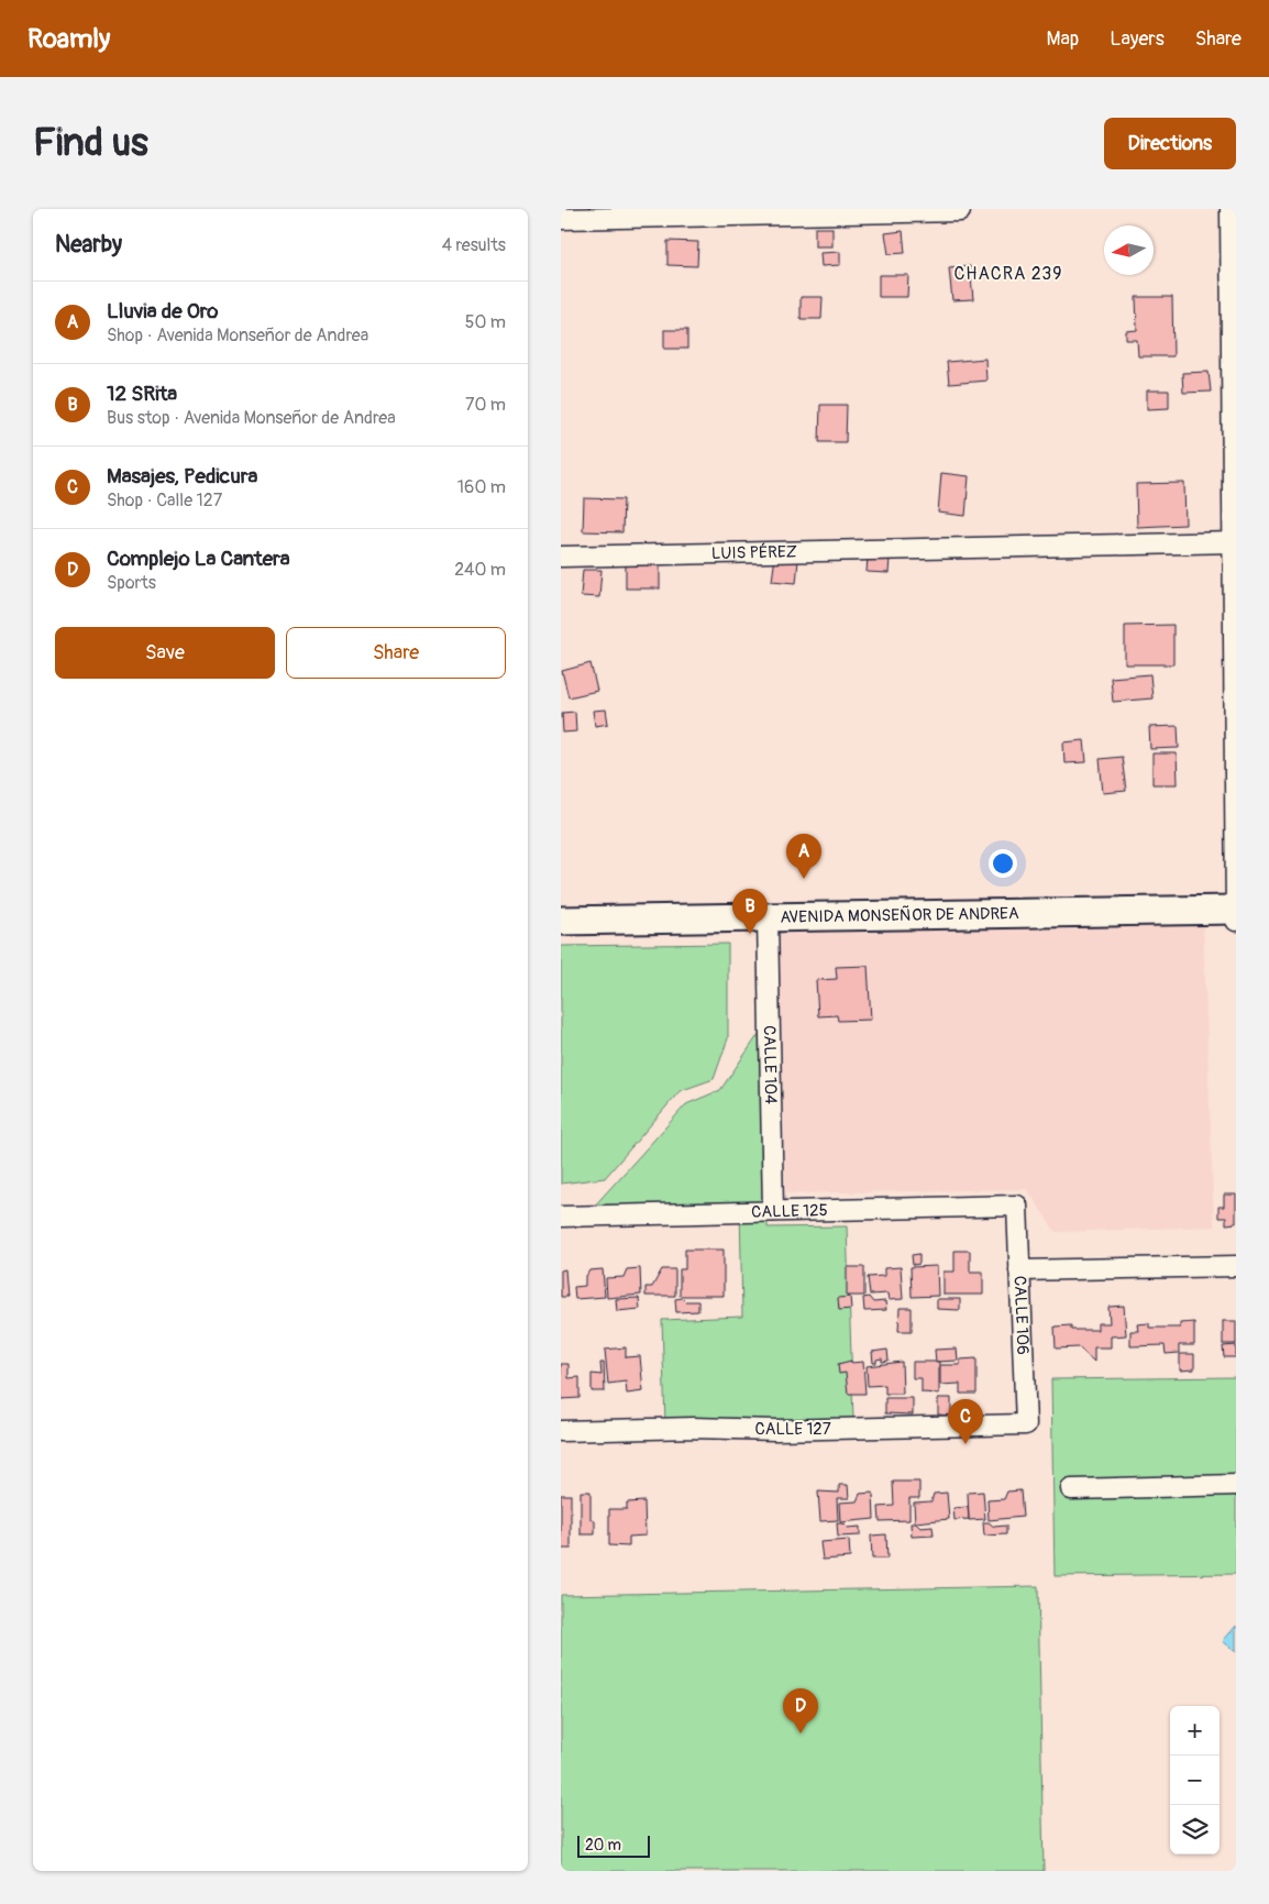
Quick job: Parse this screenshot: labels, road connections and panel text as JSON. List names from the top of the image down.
{
  "streets": {
    "main road": ["AVENIDA MONSEÑOR DE ANDREA"],
    "street": [
      "LUIS PÉREZ",
      "CALLE 104",
      "CALLE 125",
      "CALLE 106",
      "CALLE 127"
    ]
  },
  "crossings": [
    ["AVENIDA MONSEÑOR DE ANDREA", "CALLE 104"],
    ["CALLE 104", "CALLE 125"],
    ["CALLE 125", "CALLE 106"],
    ["CALLE 106", "CALLE 127"]
  ],
  "districts": ["CHACRA 239"],
  "scale_bar": "20 m",
  "north": "left",
  "page": {
    "header": "Roamly",
    "nav": ["Map", "Layers", "Share"],
    "buttons": [
      "Directions",
      ["Save", "Share"]
    ],
    "title": "Find us",
    "heading": ["Nearby", "4 results"],
    "list": [
      {
        "mark": "A",
        "name": "Lluvia de Oro",
        "note": "Shop · Avenida Monseñor de Andrea",
        "value": "50 m"
      },
      {
        "mark": "B",
        "name": "12 SRita",
        "note": "Bus stop · Avenida Monseñor de Andrea",
        "value": "70 m"
      },
      {
        "mark": "C",
        "name": "Masajes, Pedicura",
        "note": "Shop · Calle 127",
        "value": "160 m"
      },
      {
        "mark": "D",
        "name": "Complejo La Cantera",
        "note": "Sports",
        "value": "240 m"
      }
    ],
    "pins": [
      "A",
      "B",
      "C",
      "D"
    ],
    "map_buttons": ["+", "−"],
    "scale": "20 m"
  }
}
